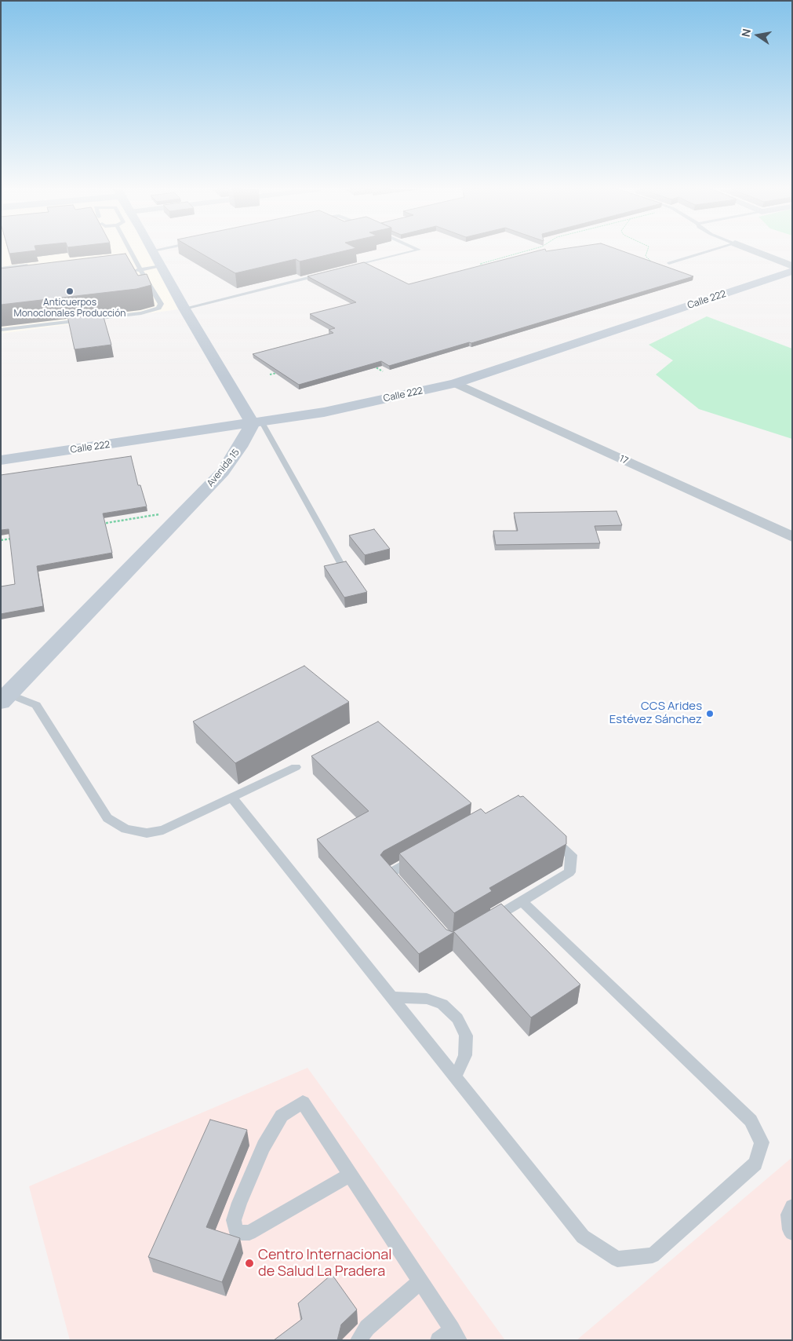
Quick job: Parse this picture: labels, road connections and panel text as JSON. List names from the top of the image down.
{
  "streets": {
    "street": ["Calle 222", "17", "Avenida 15"]
  },
  "crossings": [
    ["Calle 222", "17"],
    ["Calle 222", "Avenida 15"]
  ],
  "places": ["Anticuerpos Monoclonales Producción", "CCS Arides Estévez Sánchez", "Centro Internacional de Salud La Pradera"],
  "north": "left"
}
